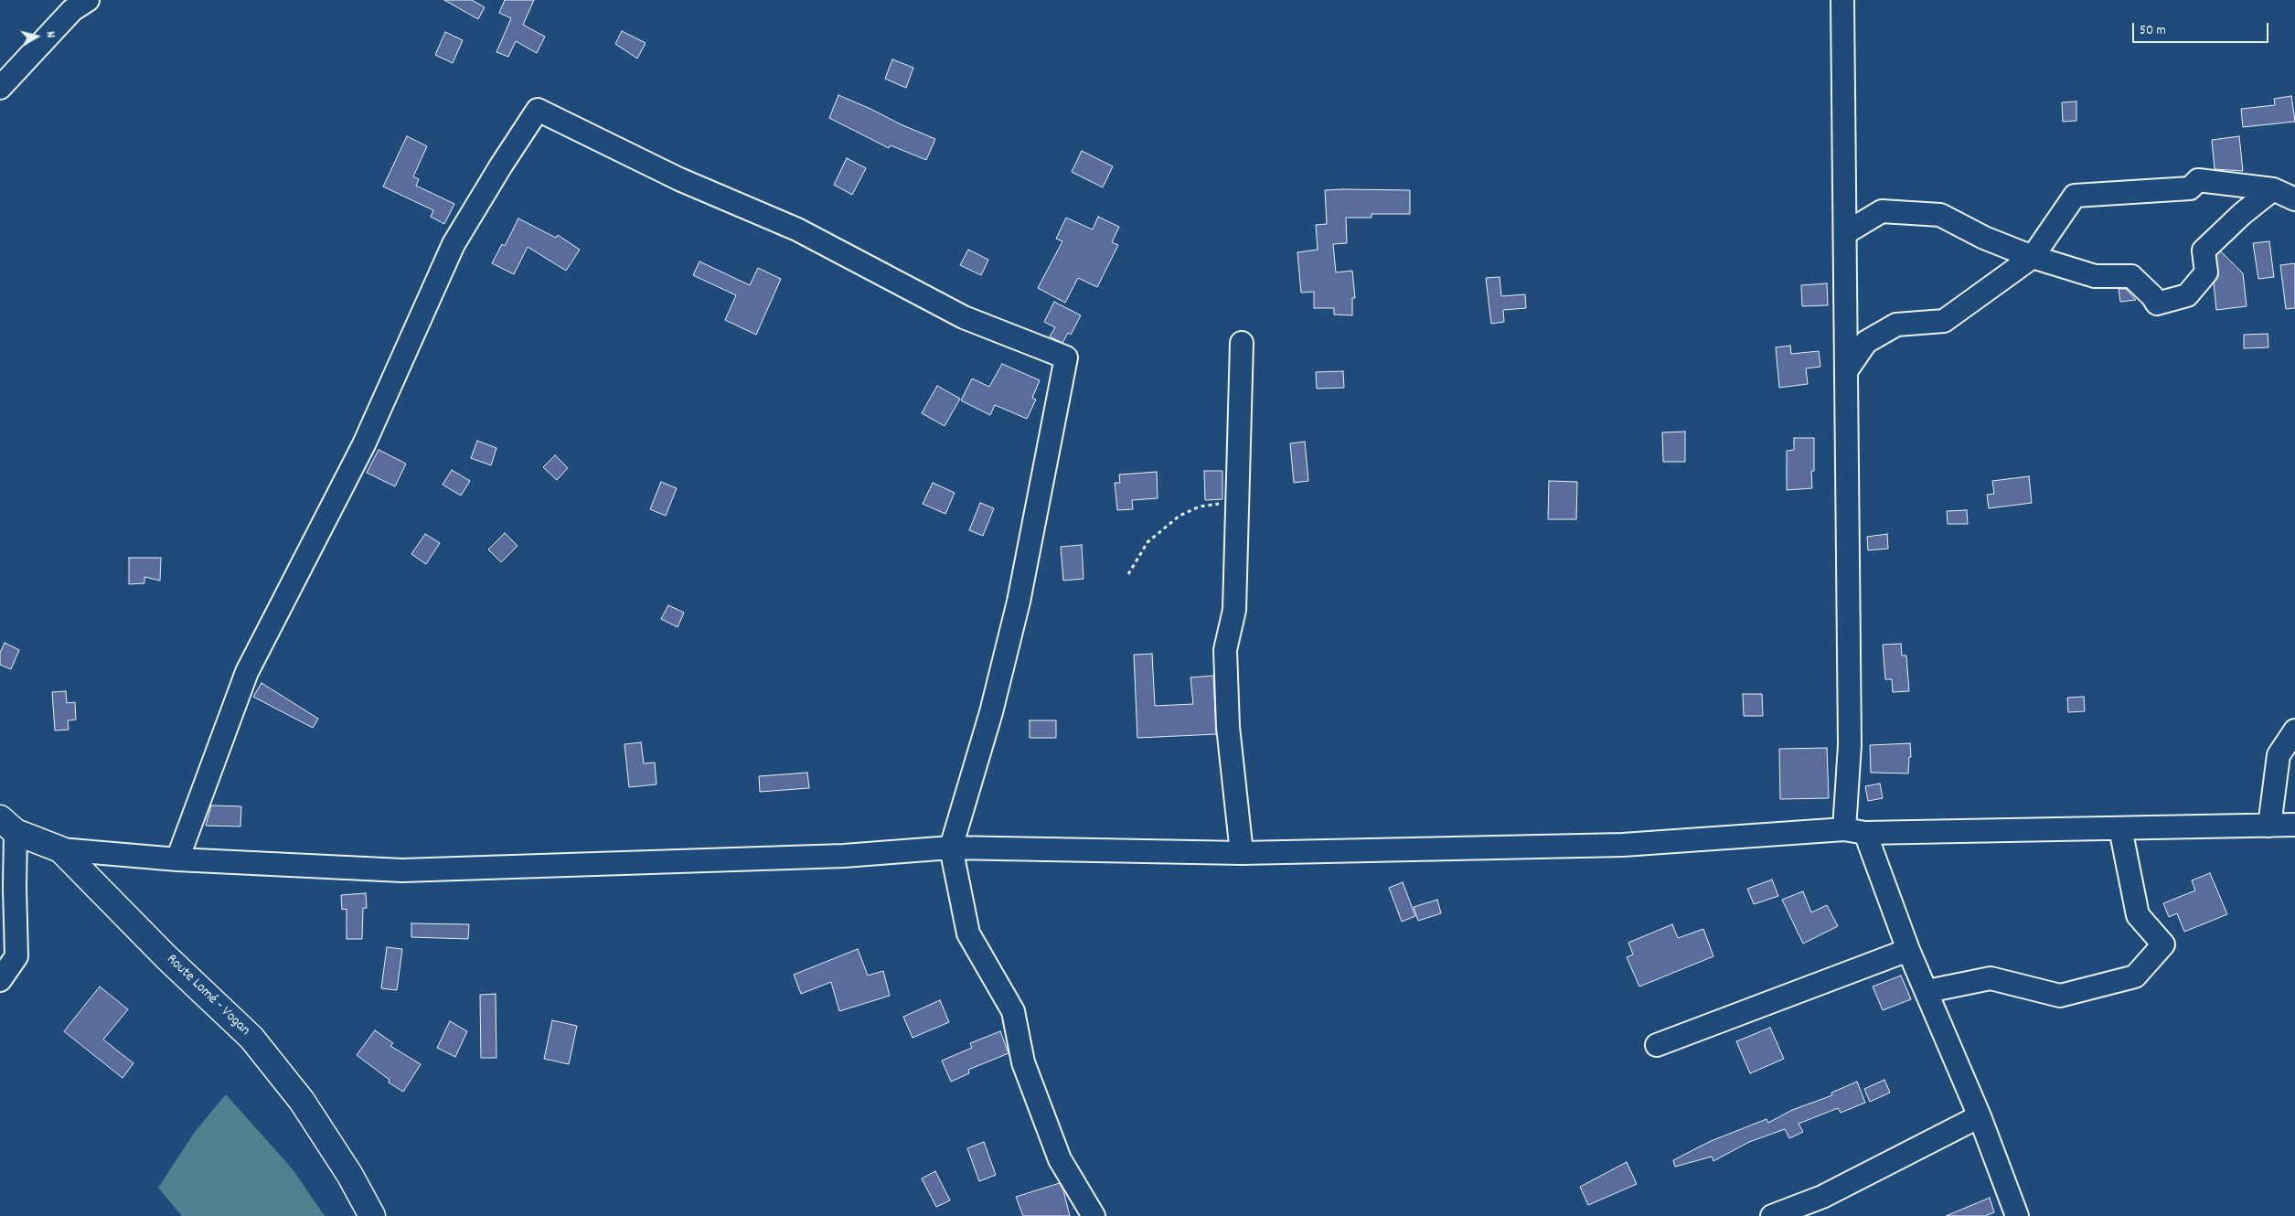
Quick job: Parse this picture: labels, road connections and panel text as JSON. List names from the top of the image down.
{
  "streets": {
    "main road": ["Route Lomé - Vogan"]
  },
  "scale_bar": "50 m",
  "north": "right"
}
